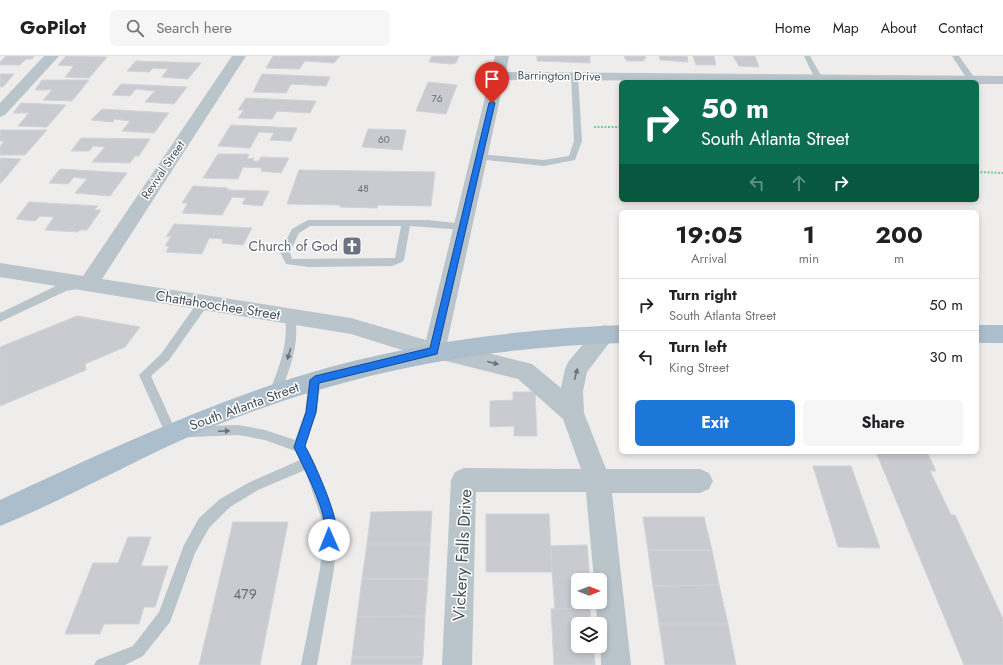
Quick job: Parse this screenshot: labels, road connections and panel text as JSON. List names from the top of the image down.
{
  "streets": {
    "main road": ["South Atlanta Street"],
    "street": [
      "Barrington Drive",
      "Revival Street",
      "Chattahoochee Street",
      "Vickery Falls Drive"
    ]
  },
  "crossings": [
    ["Revival Street", "Chattahoochee Street"],
    ["Chattahoochee Street", "South Atlanta Street"]
  ],
  "places": {
    "church": ["Church of God"]
  },
  "house_numbers": [
    "76",
    "60",
    "48",
    "479"
  ],
  "north": "right",
  "page": {
    "header": "GoPilot",
    "search": "Search here",
    "nav": [
      "Home",
      "Map",
      "About",
      "Contact"
    ],
    "turn": ["50 m", "South Atlanta Street"],
    "eta": [
      "19:05",
      "Arrival",
      "1",
      "min",
      "200",
      "m"
    ],
    "list": [
      {
        "name": "Turn right",
        "note": "South Atlanta Street",
        "value": "50 m"
      },
      {
        "name": "Turn left",
        "note": "King Street",
        "value": "30 m"
      }
    ],
    "buttons": ["Exit", "Share"]
  }
}
